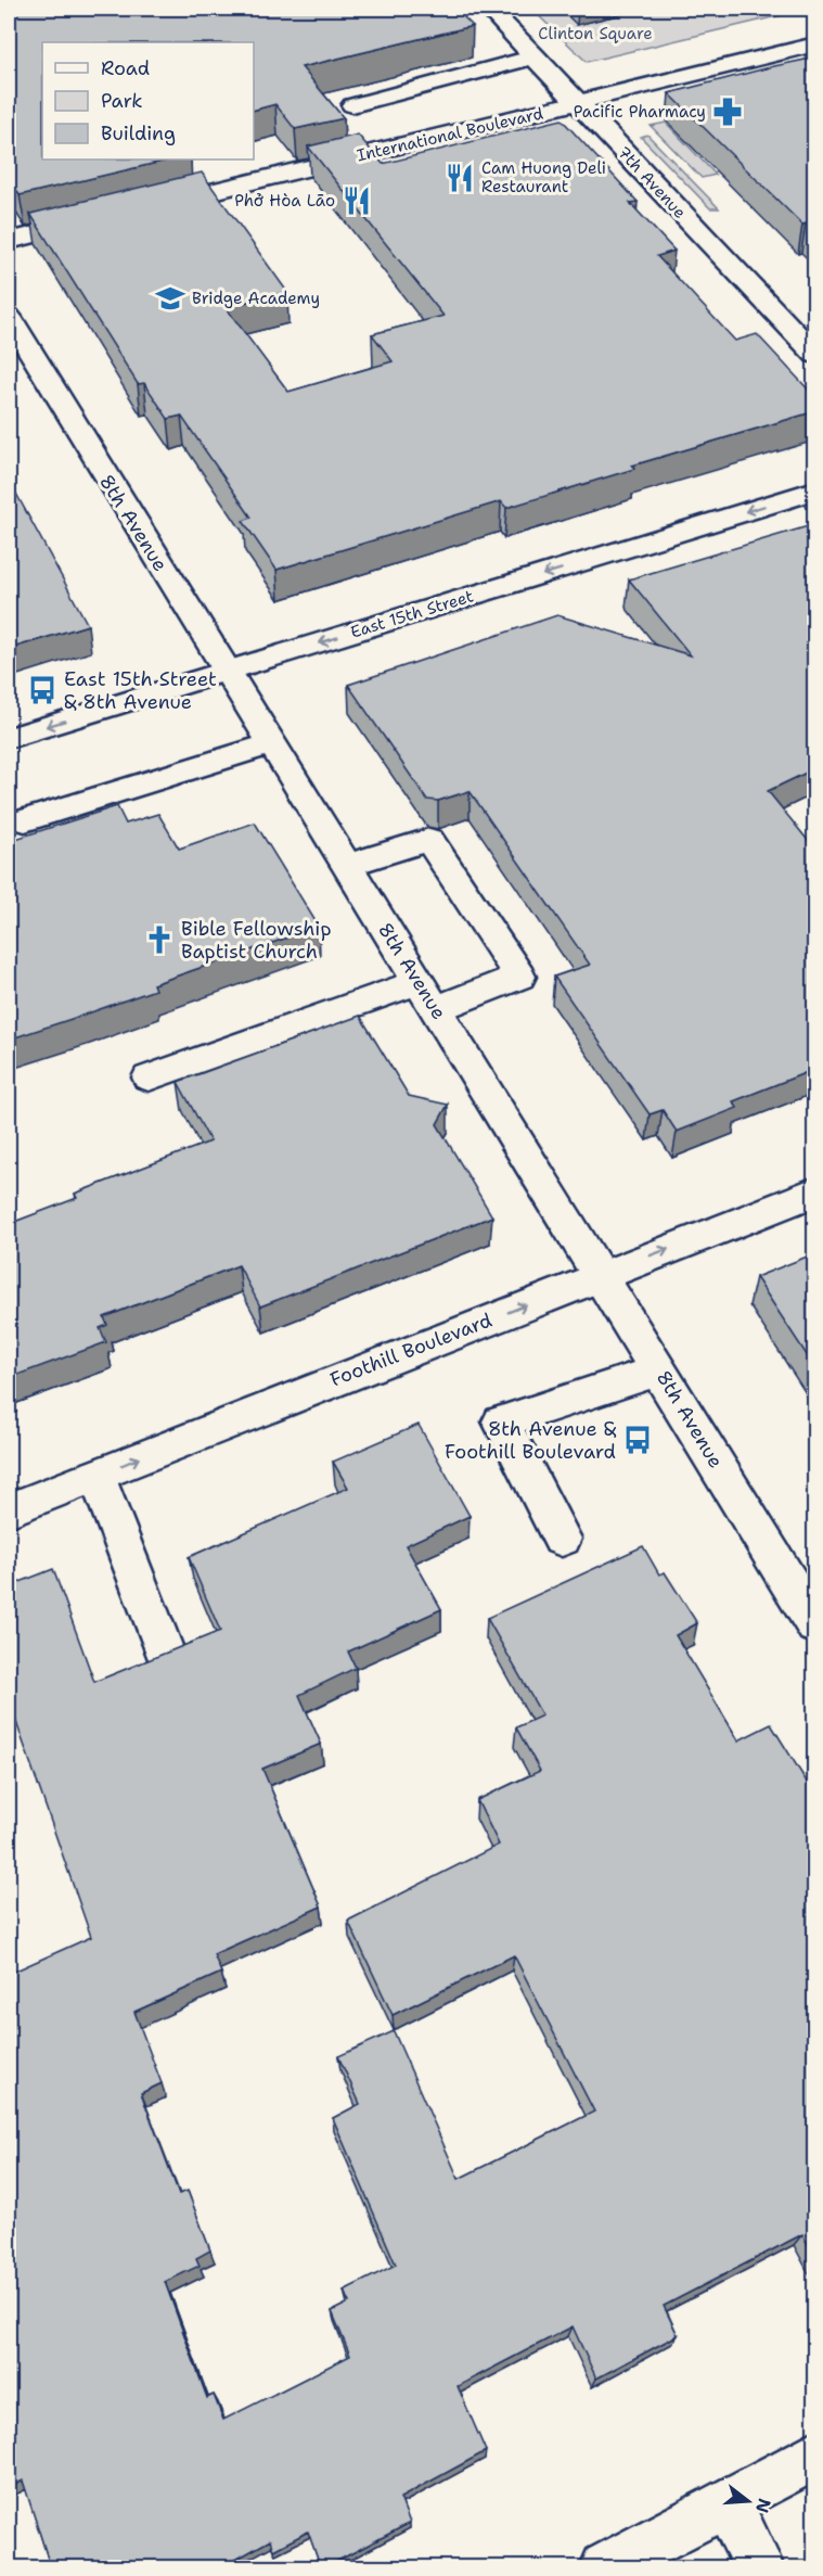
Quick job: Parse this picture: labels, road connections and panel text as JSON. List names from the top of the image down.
{
  "streets": {
    "street": [
      "International Boulevard",
      "7th Avenue",
      "8th Avenue",
      "East 15th Street",
      "Foothill Boulevard"
    ]
  },
  "crossings": [
    ["International Boulevard", "7th Avenue"],
    ["8th Avenue", "East 15th Street"],
    ["8th Avenue", "Foothill Boulevard"]
  ],
  "one_way": ["East 15th Street", "Foothill Boulevard"],
  "parks": ["Clinton Square"],
  "places": {
    "pharmacy": ["Pacific Pharmacy"],
    "restaurant": ["Cam Huong Deli Restaurant", "Phở Hòa Lāo"],
    "school or university": ["Bridge Academy"],
    "bus stop": ["East 15th Street & 8th Avenue", "8th Avenue & Foothill Boulevard"],
    "church": ["Bible Fellowship Baptist Church"]
  },
  "legend": ["Road", "Park", "Building"],
  "north": "right"
}
